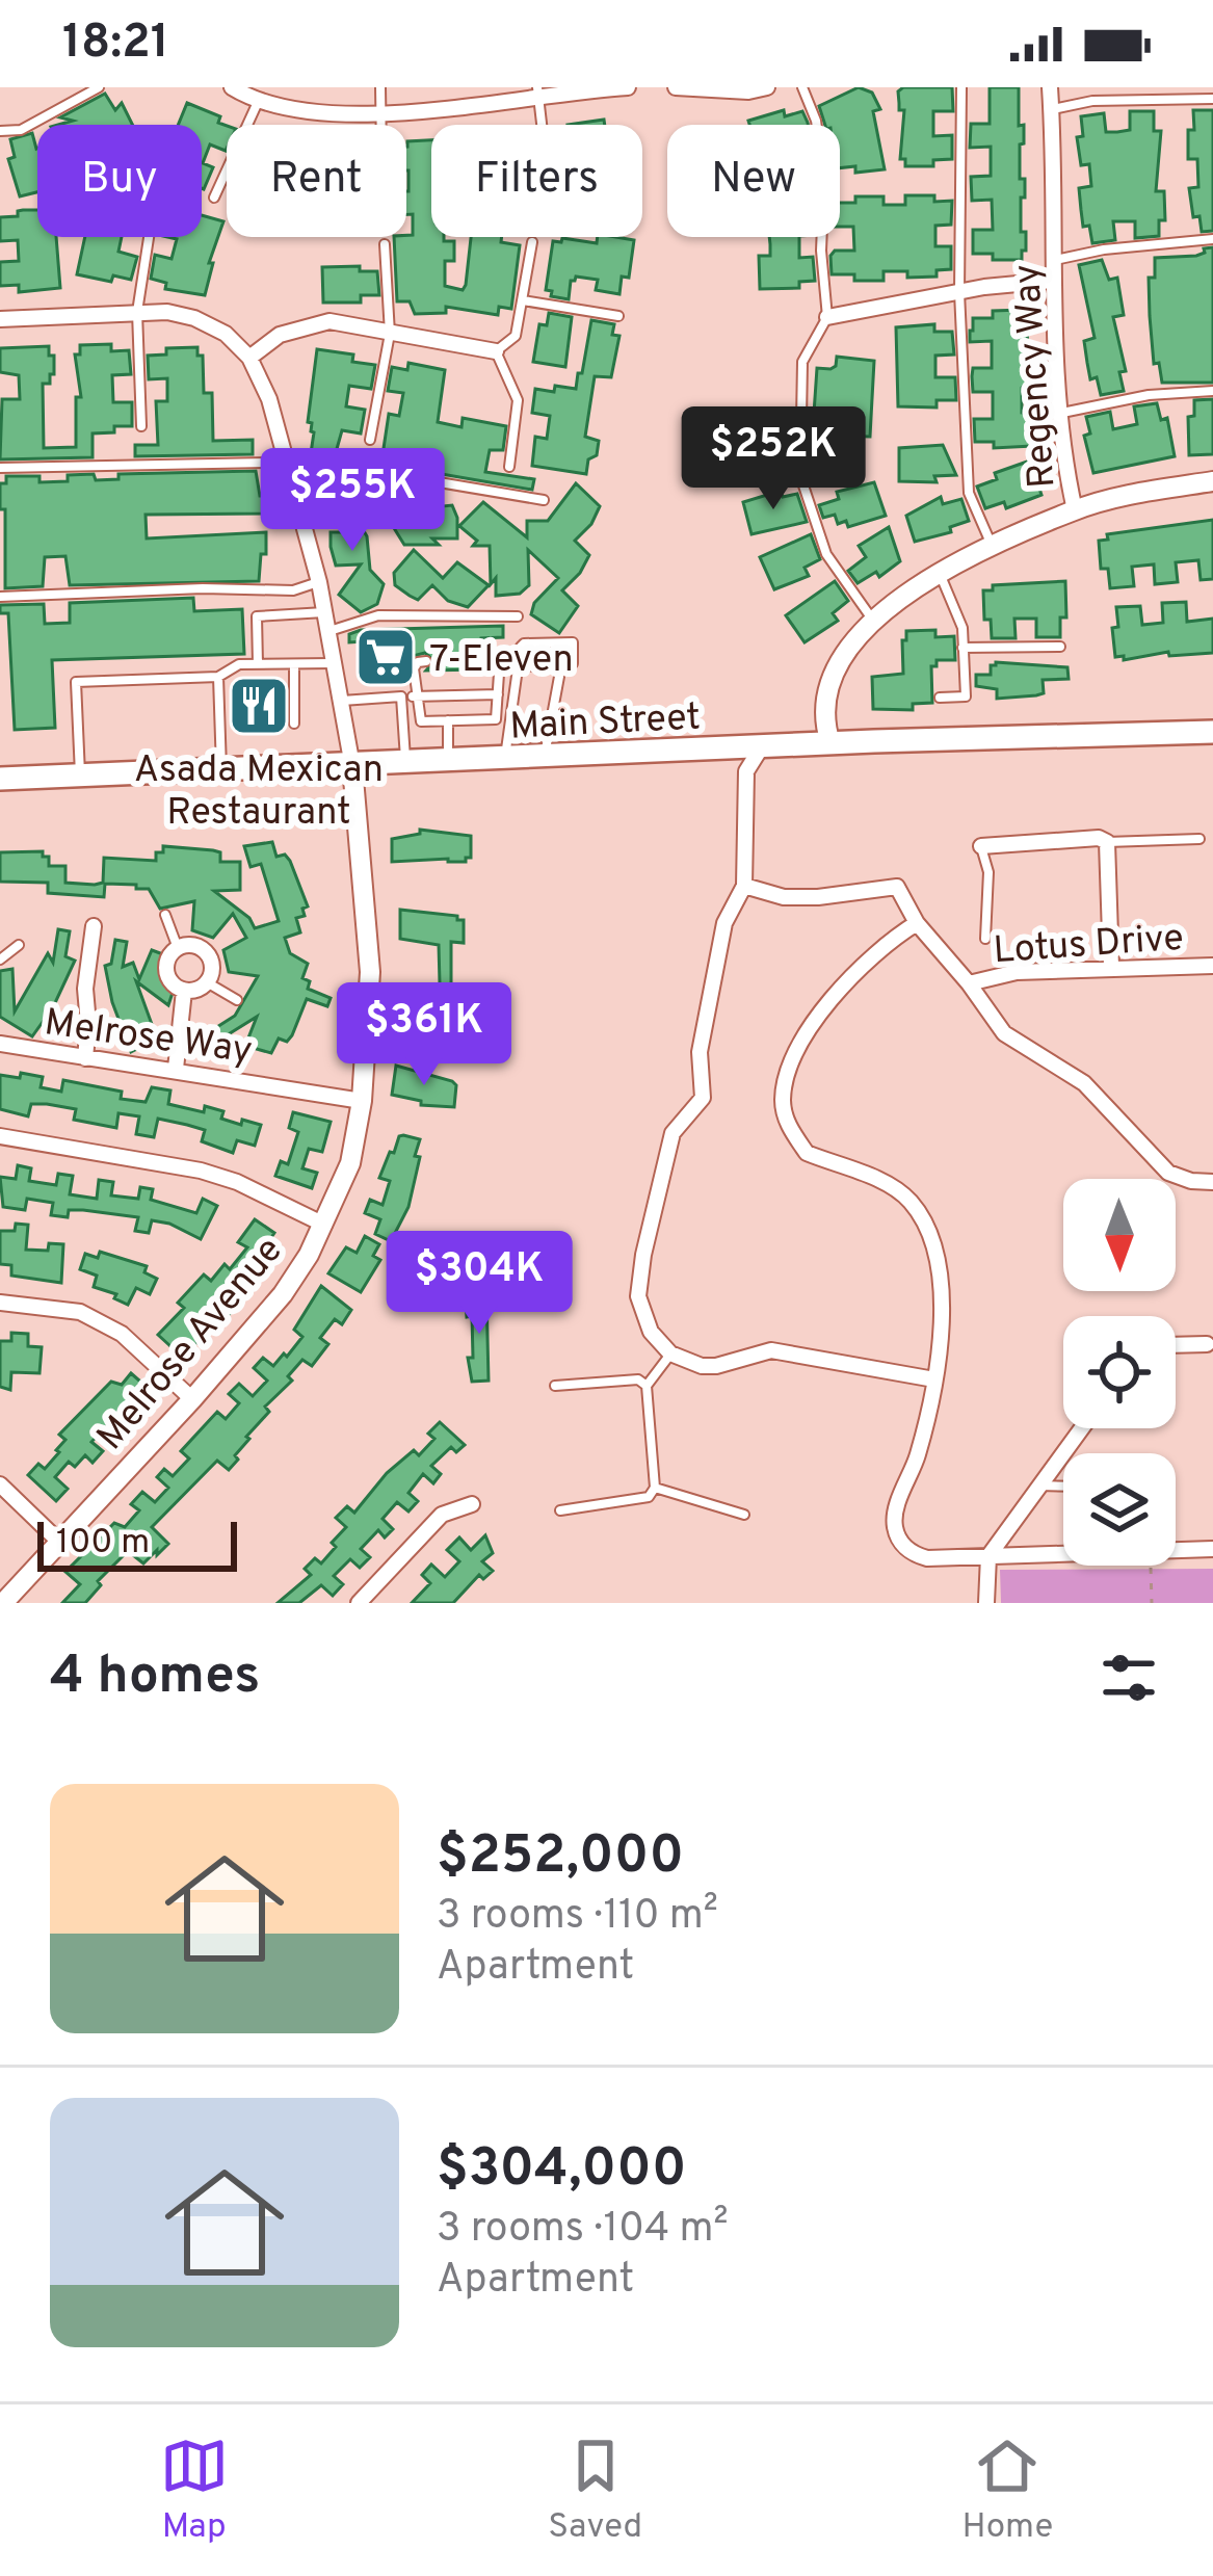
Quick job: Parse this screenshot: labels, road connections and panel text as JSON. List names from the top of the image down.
{
  "streets": {
    "main road": ["Main Street"],
    "street": [
      "Regency Way",
      "Lotus Drive",
      "Melrose Way",
      "Melrose Avenue"
    ]
  },
  "crossings": [
    ["Main Street", "Melrose Avenue"],
    ["Melrose Way", "Melrose Avenue"]
  ],
  "places": {
    "supermarket": ["7-Eleven"],
    "restaurant": ["Asada Mexican Restaurant"]
  },
  "scale_bar": "100 m",
  "north": "bottom",
  "page": {
    "status": "18:21",
    "chip": [
      "Buy",
      "Rent",
      "Filters",
      "New"
    ],
    "price": [
      "$252K",
      "$255K",
      "$361K",
      "$304K"
    ],
    "scale": "100 m",
    "heading": "4 homes",
    "list": [
      {
        "name": "$252,000",
        "note": "3 rooms · 110 m² · Apartment"
      },
      {
        "name": "$304,000",
        "note": "3 rooms · 104 m² · Apartment"
      }
    ],
    "tabs": ["Map", "Saved", "Home"]
  }
}
